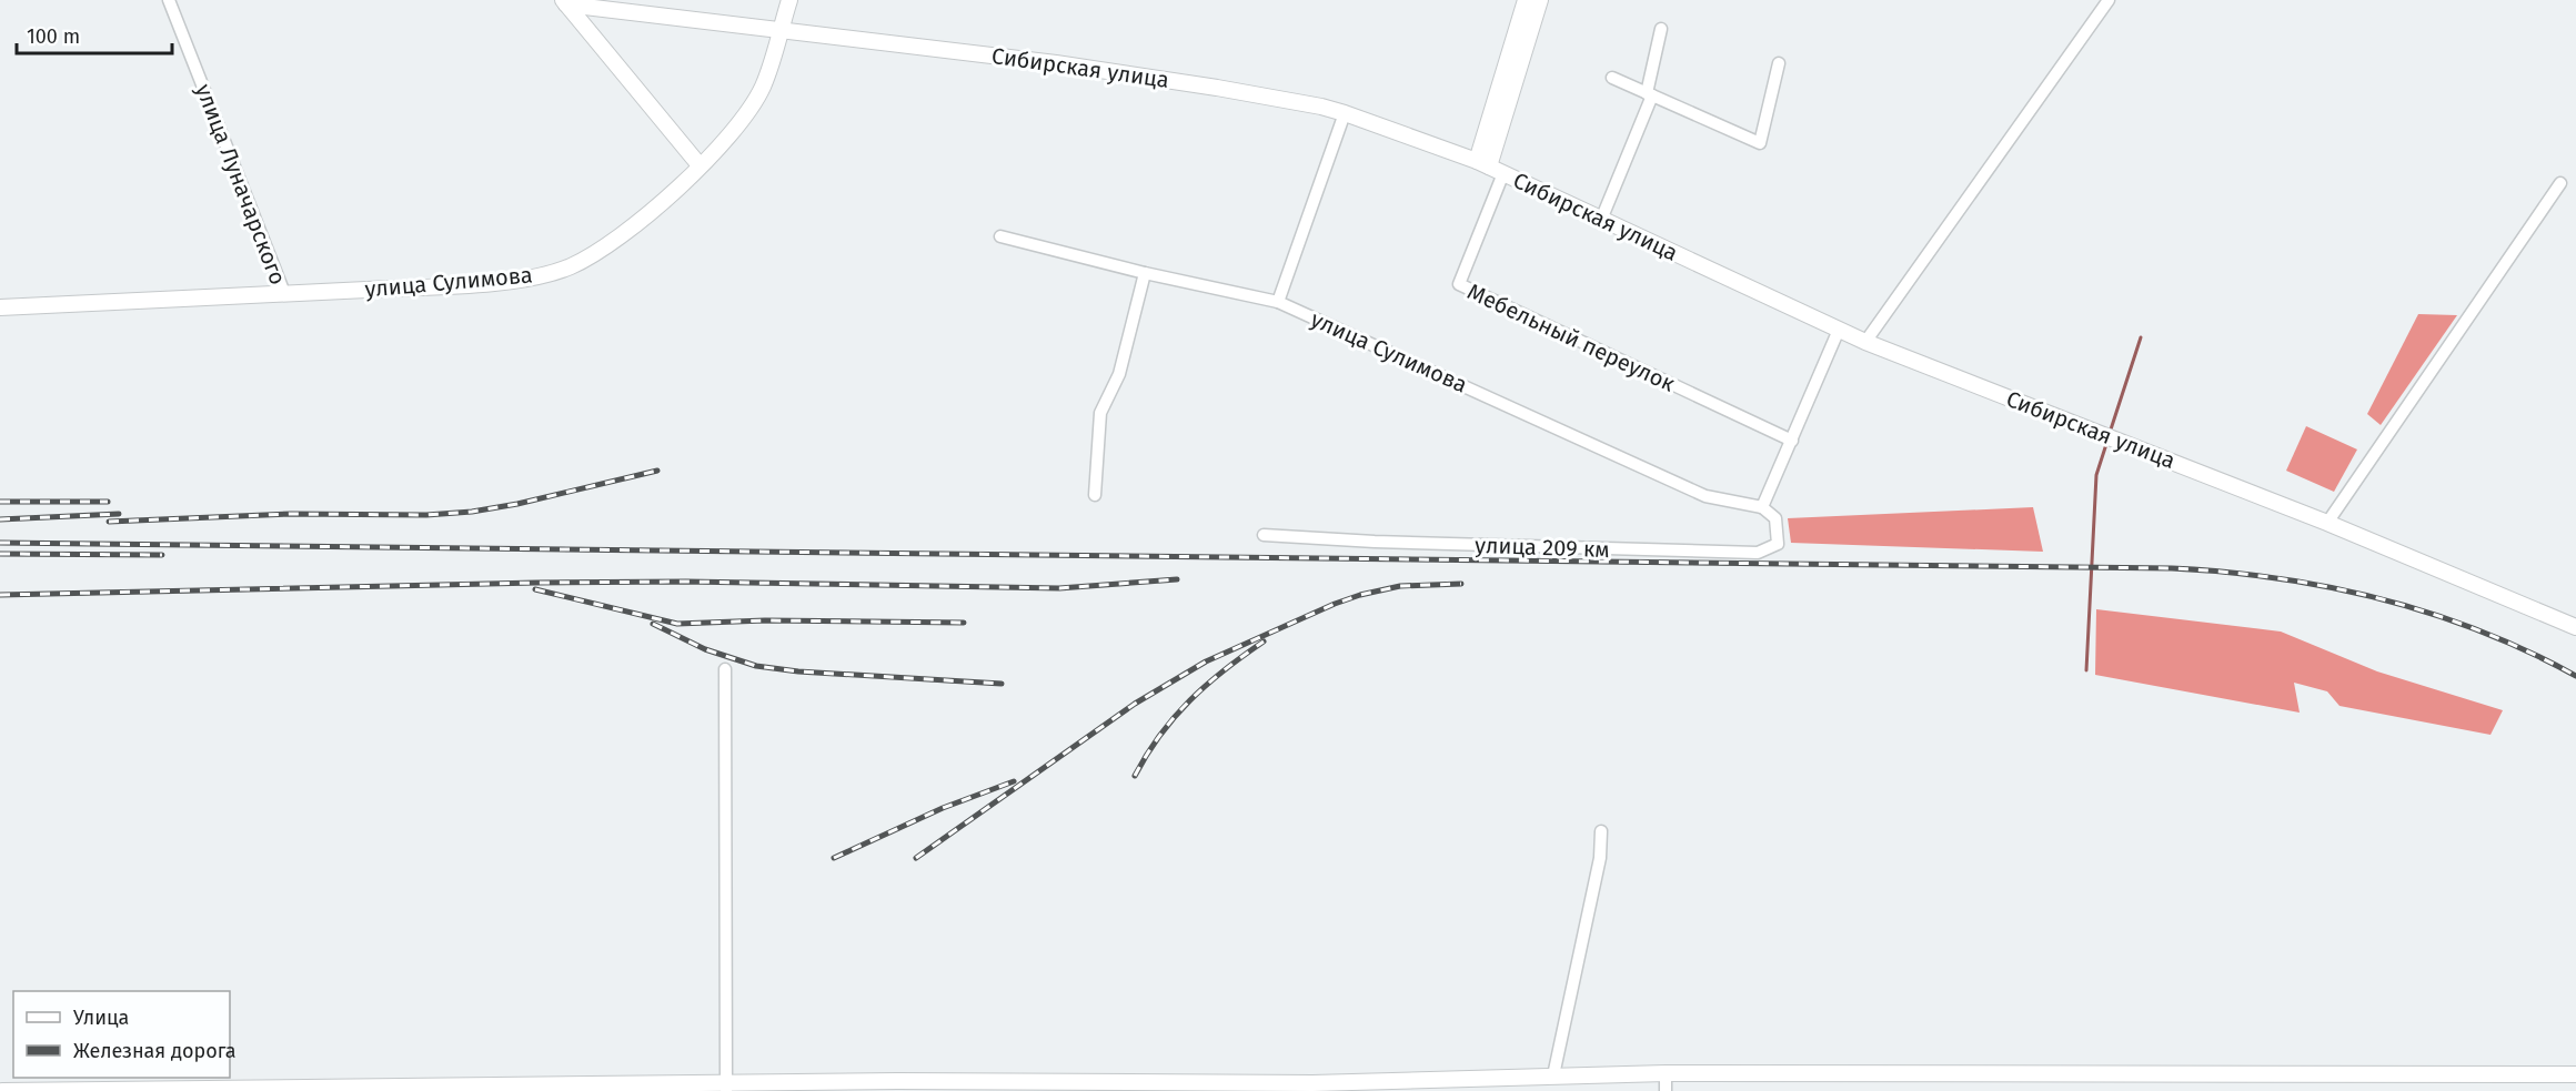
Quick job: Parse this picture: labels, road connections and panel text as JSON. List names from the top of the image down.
{
  "streets": {
    "main road": ["Сибирская улица", "улица Сулимова"],
    "street": ["улица Луначарского", "Мебельный переулок", "улица 209 км"]
  },
  "crossings": [
    ["Сибирская улица", "улица Сулимова"],
    ["Сибирская улица", "Мебельный переулок"],
    ["улица Луначарского", "улица Сулимова"],
    ["улица Сулимова", "улица 209 км"]
  ],
  "legend": ["Улица", "Железная дорога"],
  "scale_bar": "100 m"
}
